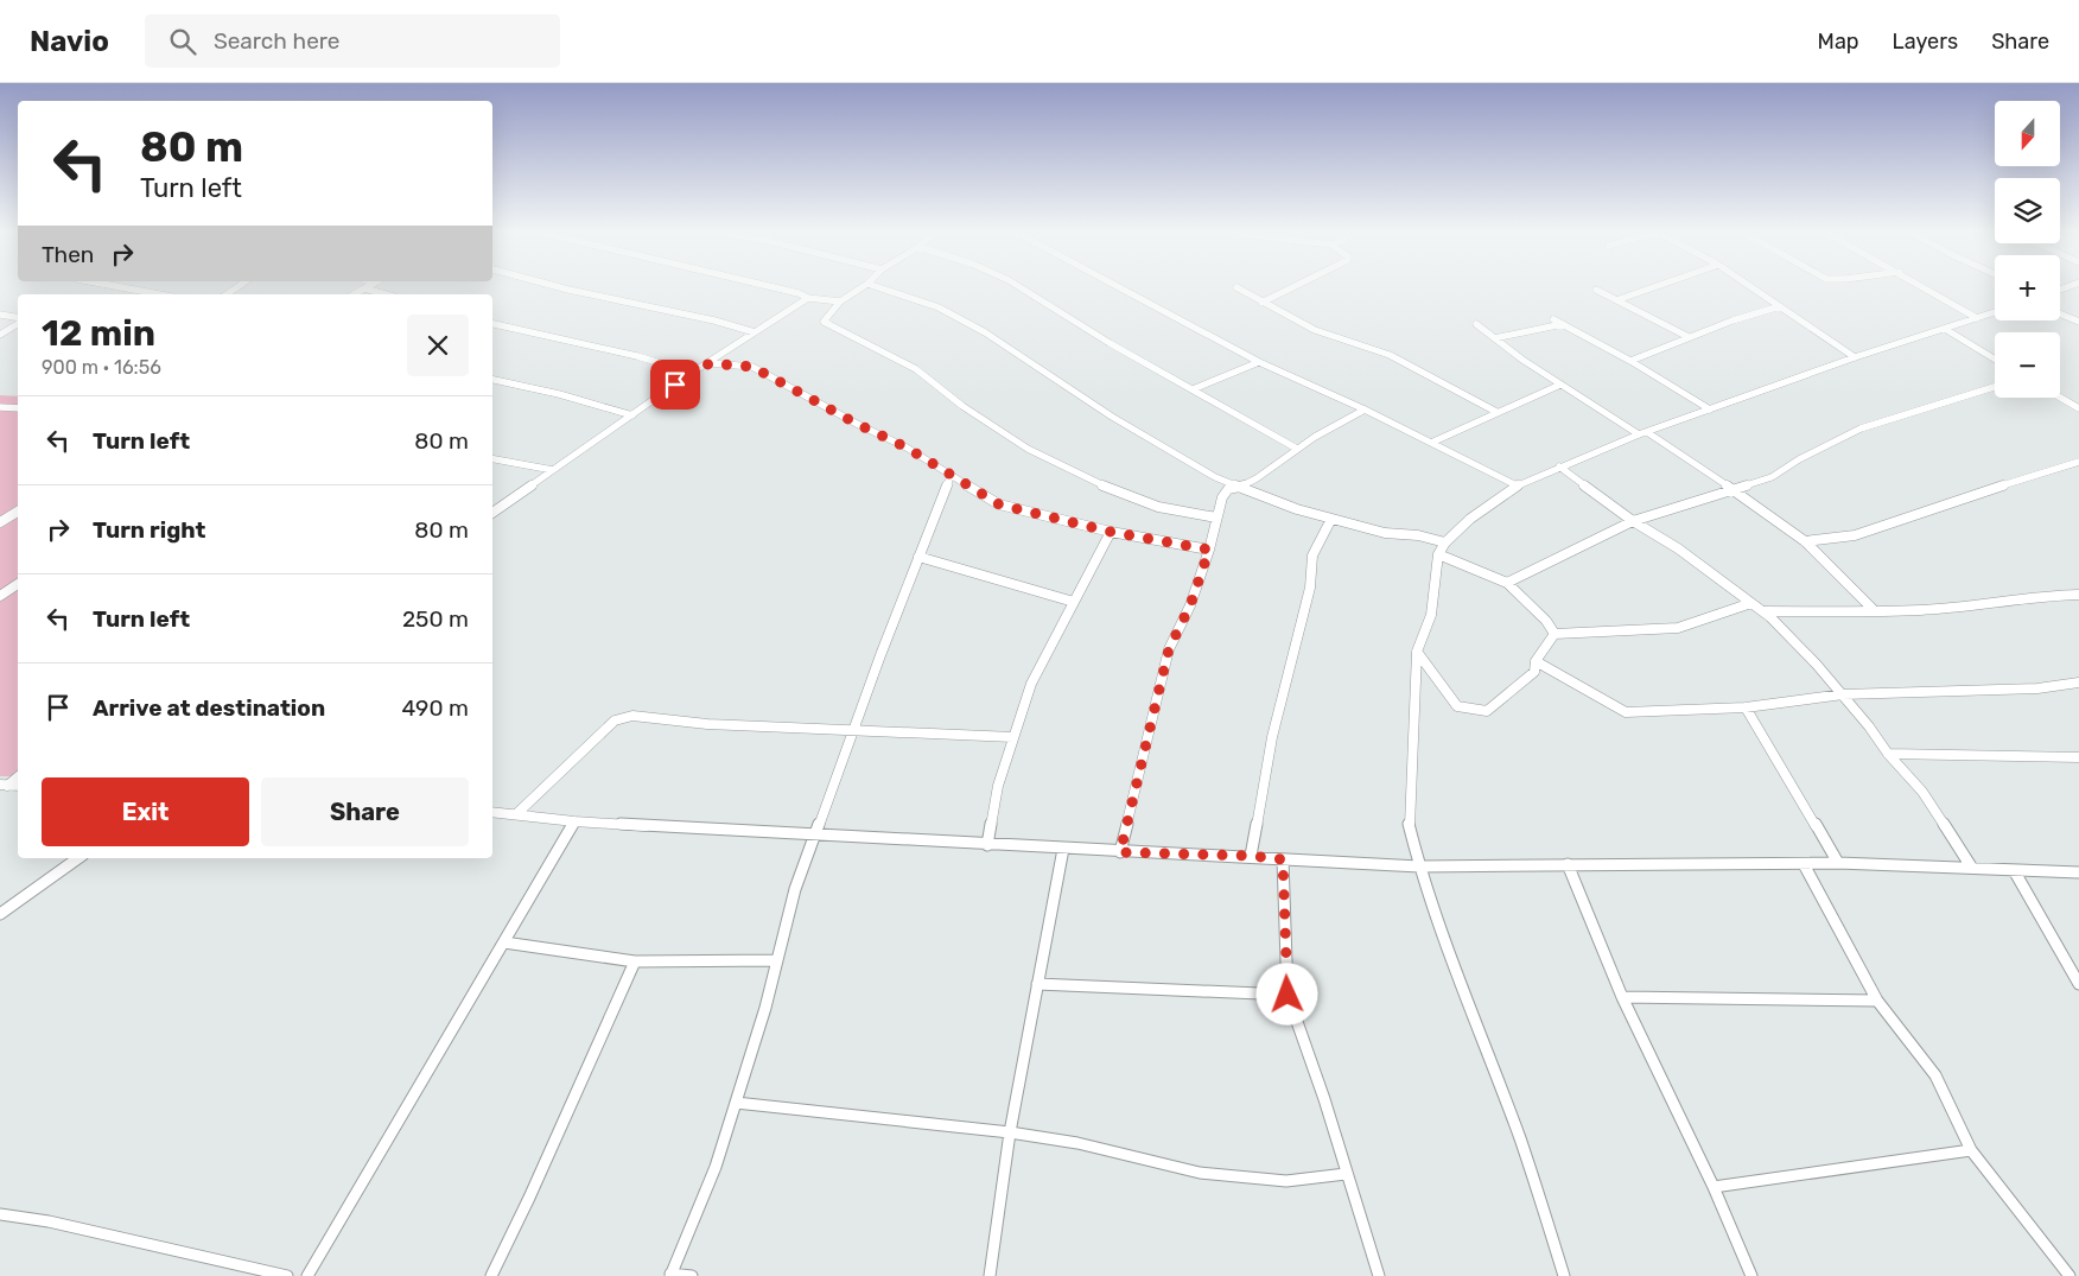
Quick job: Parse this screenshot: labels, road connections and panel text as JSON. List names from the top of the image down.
{
  "north": "bottom",
  "page": {
    "header": "Navio",
    "search": "Search here",
    "nav": ["Map", "Layers", "Share"],
    "map_buttons": ["+", "−"],
    "turn": ["80 m", "Turn left"],
    "then": "Then",
    "heading": ["12 min", "900 m · 16:56"],
    "list": [
      {
        "name": "Turn left",
        "value": "80 m"
      },
      {
        "name": "Turn right",
        "value": "80 m"
      },
      {
        "name": "Turn left",
        "value": "250 m"
      },
      {
        "name": "Arrive at destination",
        "value": "490 m"
      }
    ],
    "buttons": ["Exit", "Share"]
  }
}
